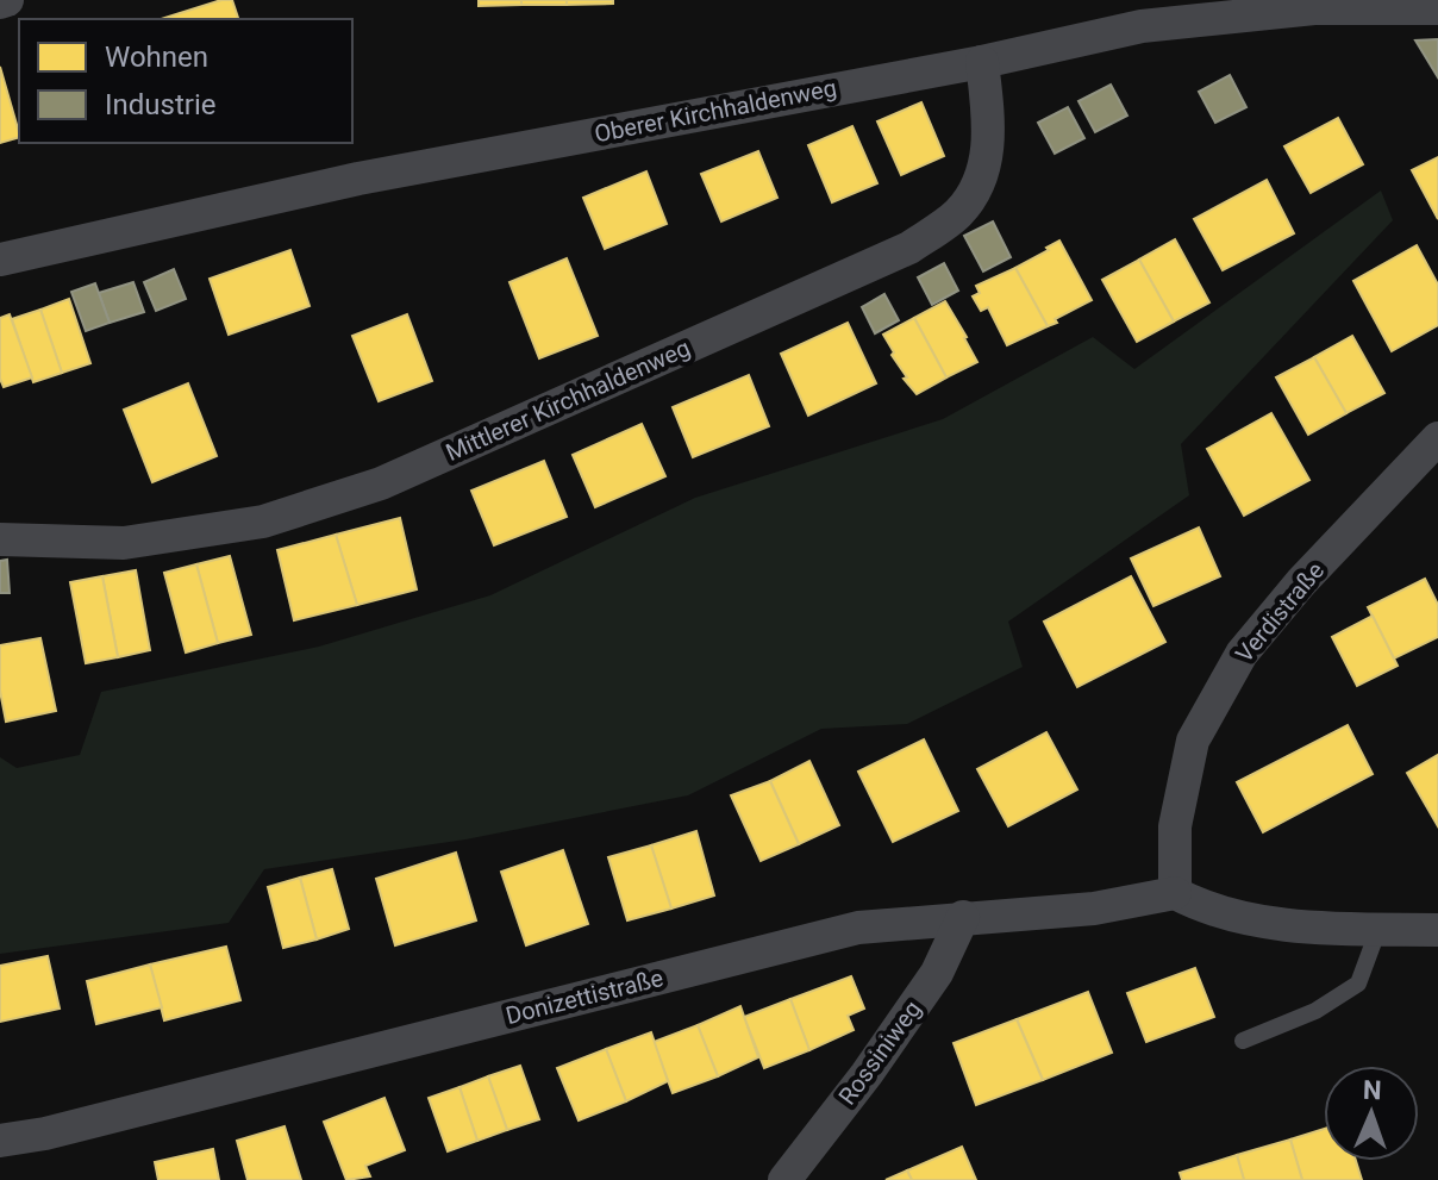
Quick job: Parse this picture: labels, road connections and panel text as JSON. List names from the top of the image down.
{
  "streets": {
    "street": [
      "Oberer Kirchhaldenweg",
      "Mittlerer Kirchhaldenweg",
      "Verdistraße",
      "Donizettistraße",
      "Rossiniweg"
    ]
  },
  "crossings": [
    ["Oberer Kirchhaldenweg", "Mittlerer Kirchhaldenweg"],
    ["Verdistraße", "Donizettistraße"],
    ["Donizettistraße", "Rossiniweg"]
  ],
  "legend": ["Wohnen", "Industrie"],
  "north": "top"
}
